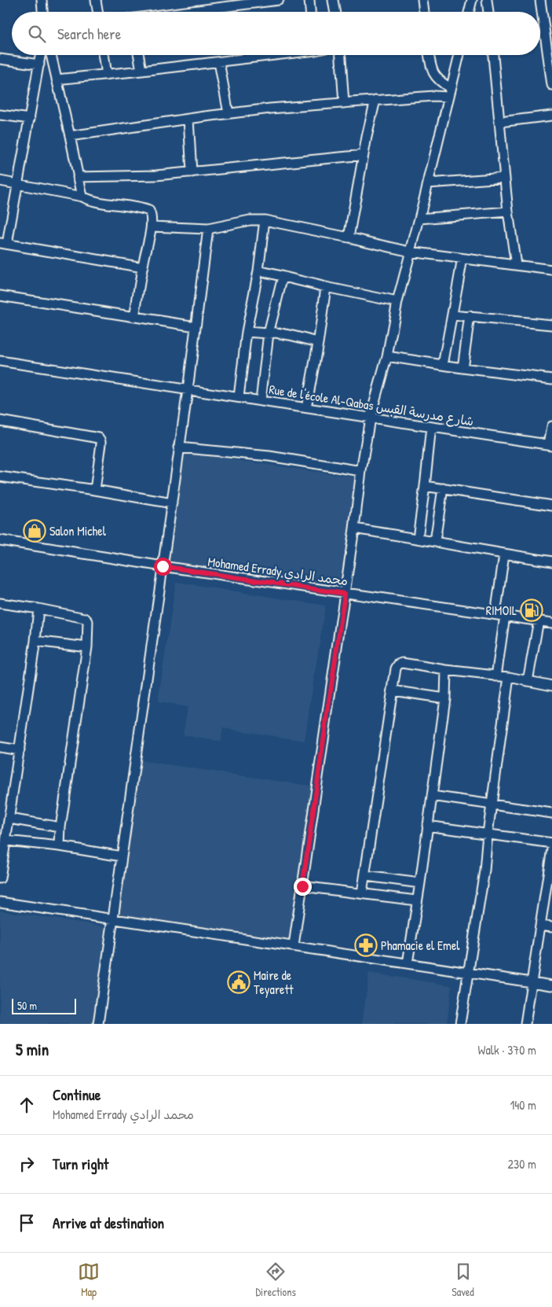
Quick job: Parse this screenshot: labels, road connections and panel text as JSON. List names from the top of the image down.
{
  "streets": {
    "street": ["Rue de l'école Al-Qabas شارع مدرسة القبس", "Mohamed Errady محمد الرادي"]
  },
  "places": {
    "shop": ["Salon Michel"],
    "fuel station": ["RIMOIL"],
    "pharmacy": ["Phamacie el Emel"],
    "public building": ["Maire de Teyarett"]
  },
  "scale_bar": "50 m",
  "page": {
    "search": "Search here",
    "scale": "50 m",
    "heading": ["5 min", "Walk · 370 m"],
    "list": [
      ["Continue", "Mohamed Errady محمد الرادي", "140 m"],
      ["Turn right", "230 m"],
      "Arrive at destination"
    ],
    "nav": ["Map", "Directions", "Saved"]
  }
}
